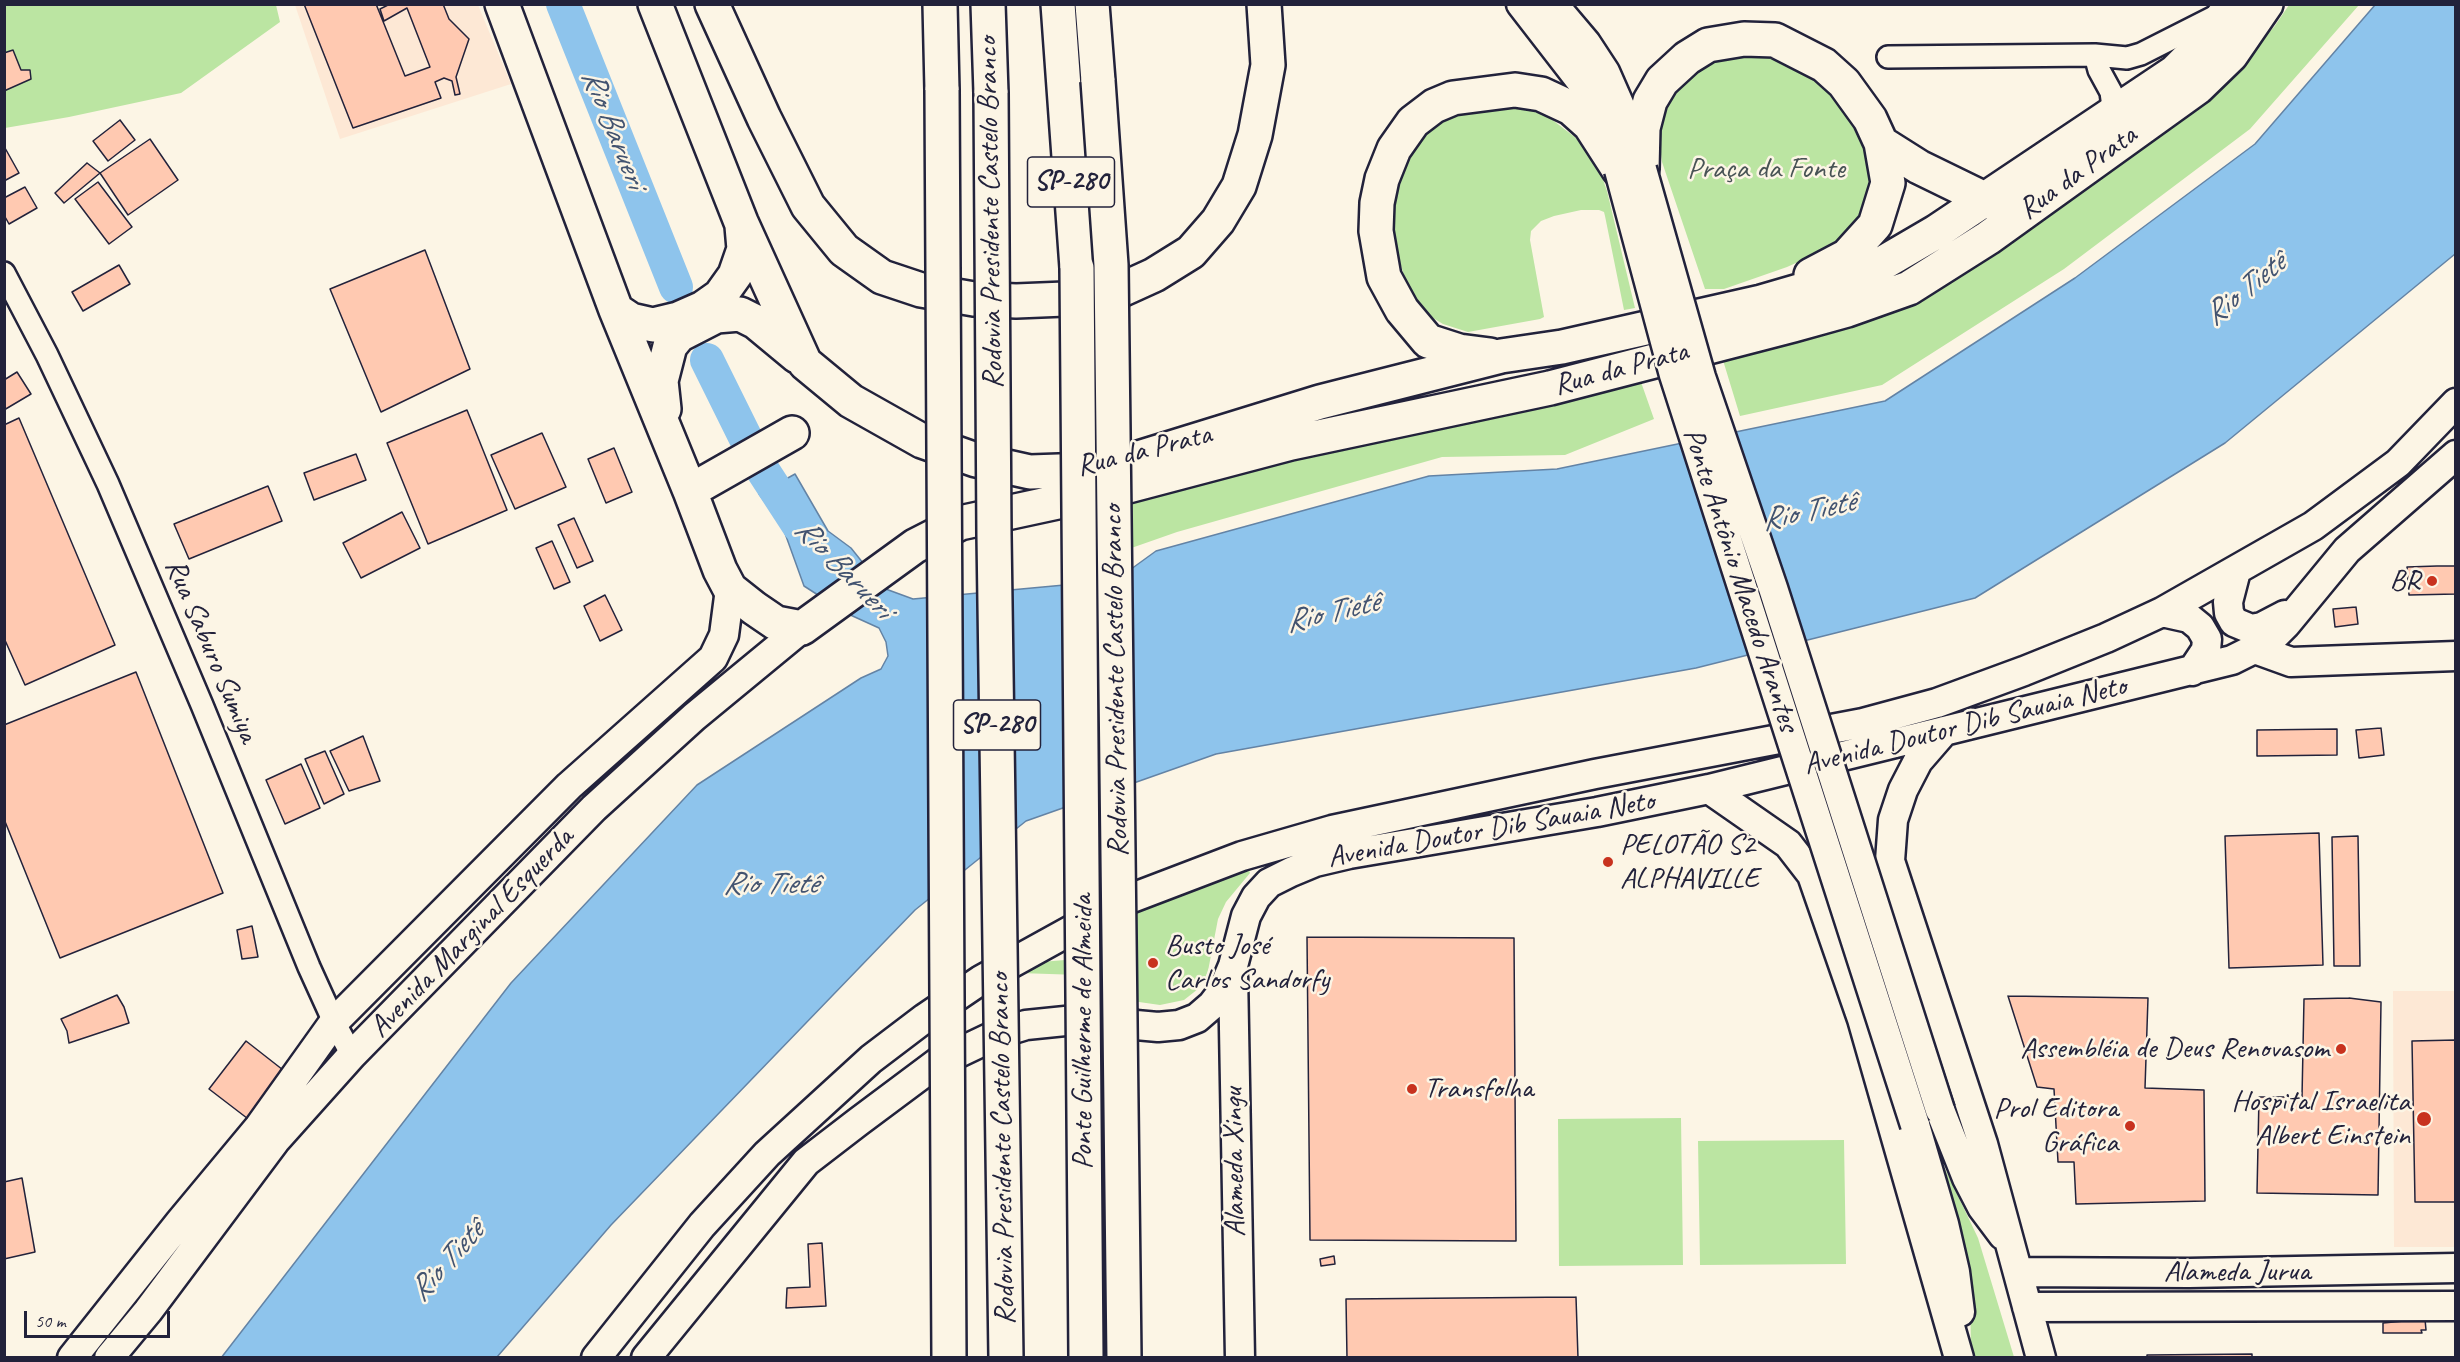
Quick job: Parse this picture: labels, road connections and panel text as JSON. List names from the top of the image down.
{
  "streets": {
    "main road": [
      "Rua da Prata",
      "SP-280",
      "Rodovia Presidente Castelo Branco",
      "Ponte Antônio Macedo Arantes",
      "Avenida Doutor Dib Sauaia Neto",
      "Avenida Marginal Esquerda",
      "Ponte Guilherme de Almeida",
      "Alameda Xingu",
      "Alameda Jurua"
    ],
    "street": ["Rua Saburo Sumiya"]
  },
  "crossings": [
    ["Rua da Prata", "Avenida Marginal Esquerda"],
    ["Ponte Antônio Macedo Arantes", "Alameda Jurua"],
    ["Rua Saburo Sumiya", "Avenida Marginal Esquerda"],
    ["Avenida Doutor Dib Sauaia Neto", "Alameda Xingu"]
  ],
  "water": ["Rio Barueri", "Rio Tietê"],
  "parks": ["Praça da Fonte"],
  "places": [
    "BR",
    "PELOTÃO S2 ALPHAVILLE",
    "Busto José Carlos Sandorfy",
    "Assembléia de Deus Renovasom",
    "Transfolha",
    "Hospital Israelita Albert Einstein",
    "Prol Editora Gráfica"
  ],
  "scale_bar": "50 m"
}
